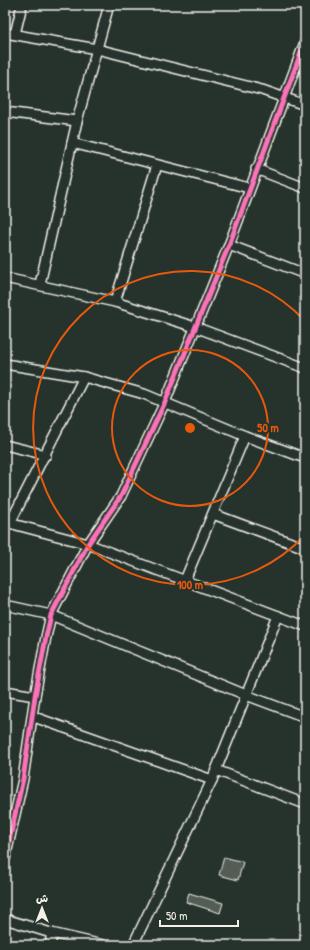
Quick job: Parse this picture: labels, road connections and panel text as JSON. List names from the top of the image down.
{
  "scale_bar": "50 m",
  "north": "top",
  "rings": ["50 m", "100 m"]
}
